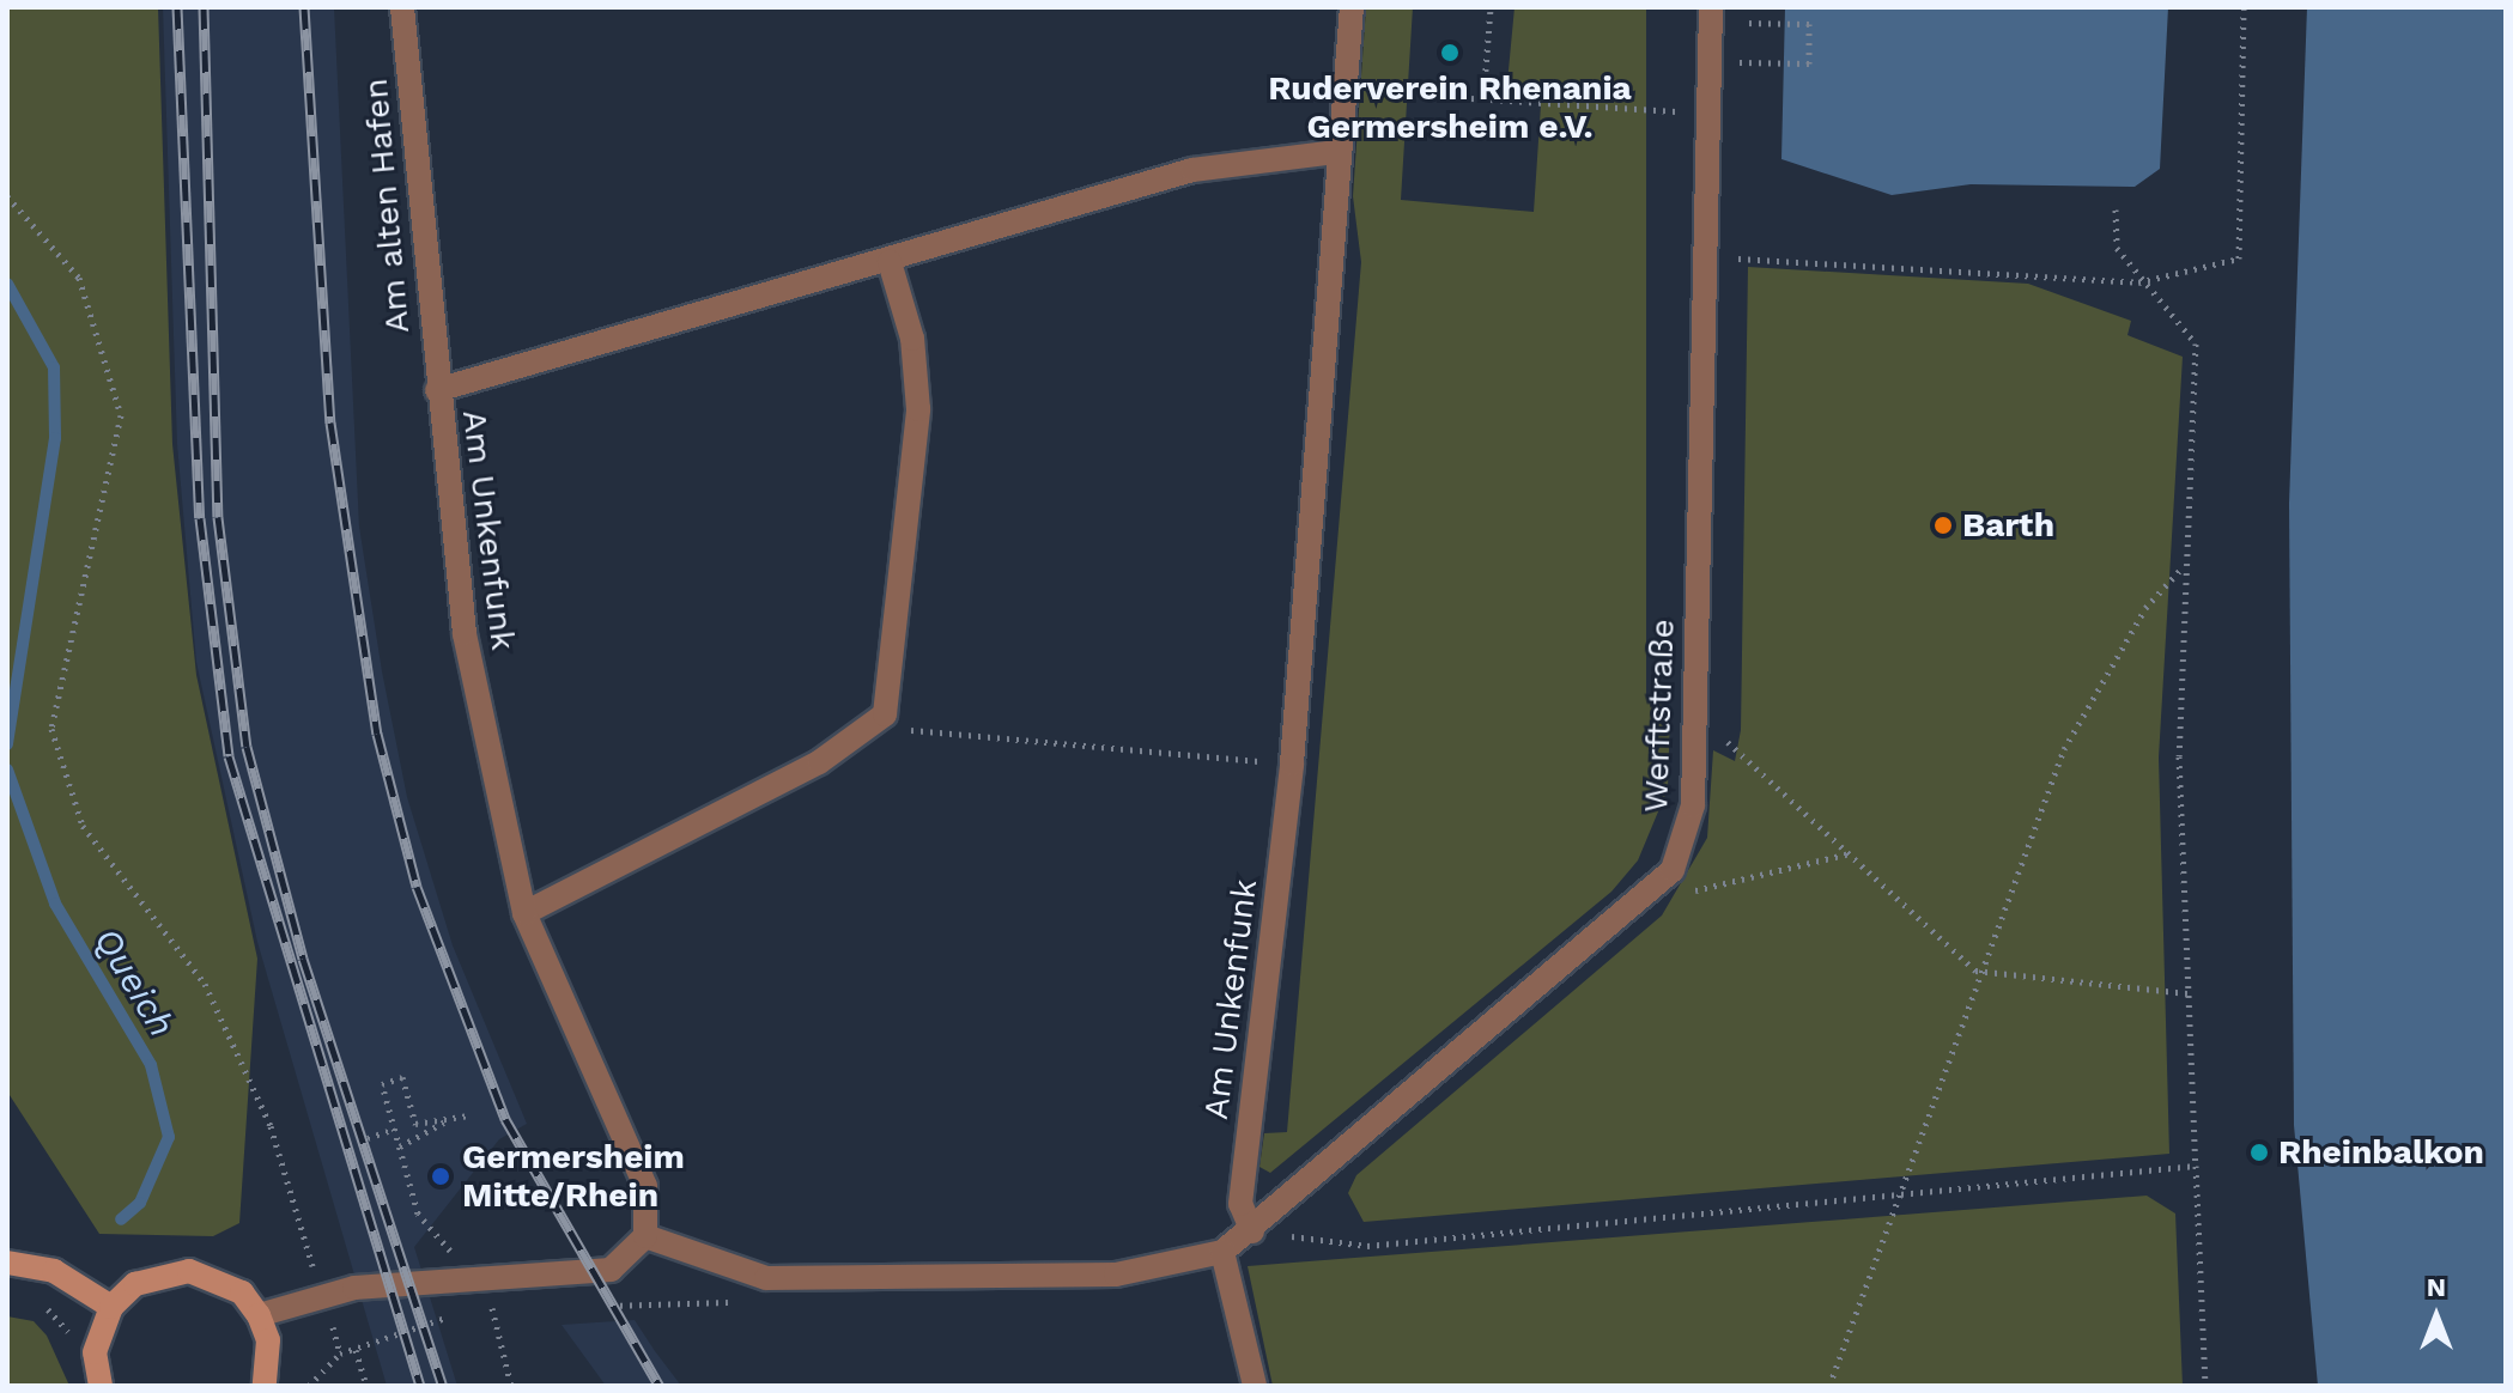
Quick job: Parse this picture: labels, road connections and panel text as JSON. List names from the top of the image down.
{
  "streets": {
    "street": ["Am alten Hafen", "Am Unkenfunk", "Werftstraße"]
  },
  "crossings": [
    ["Am alten Hafen", "Am Unkenfunk"],
    ["Am Unkenfunk", "Werftstraße"]
  ],
  "water": ["Queich"],
  "places": [
    "Ruderverein Rhenania Germersheim e.V.",
    "Barth",
    "Rheinbalkon",
    "Germersheim Mitte/Rhein"
  ],
  "north": "top"
}
